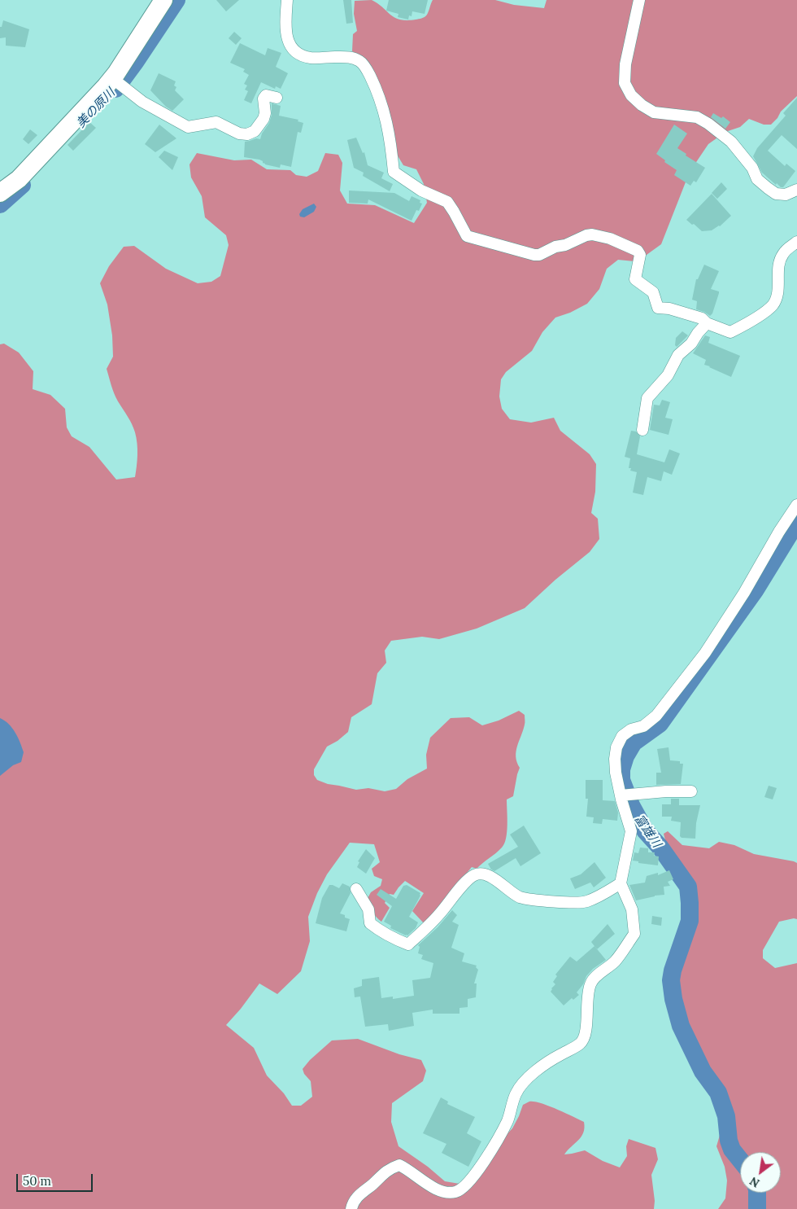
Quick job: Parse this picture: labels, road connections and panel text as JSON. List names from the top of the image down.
{
  "water": ["美の原川", "富雄川"],
  "scale_bar": "50 m",
  "north": "bottom left"
}
